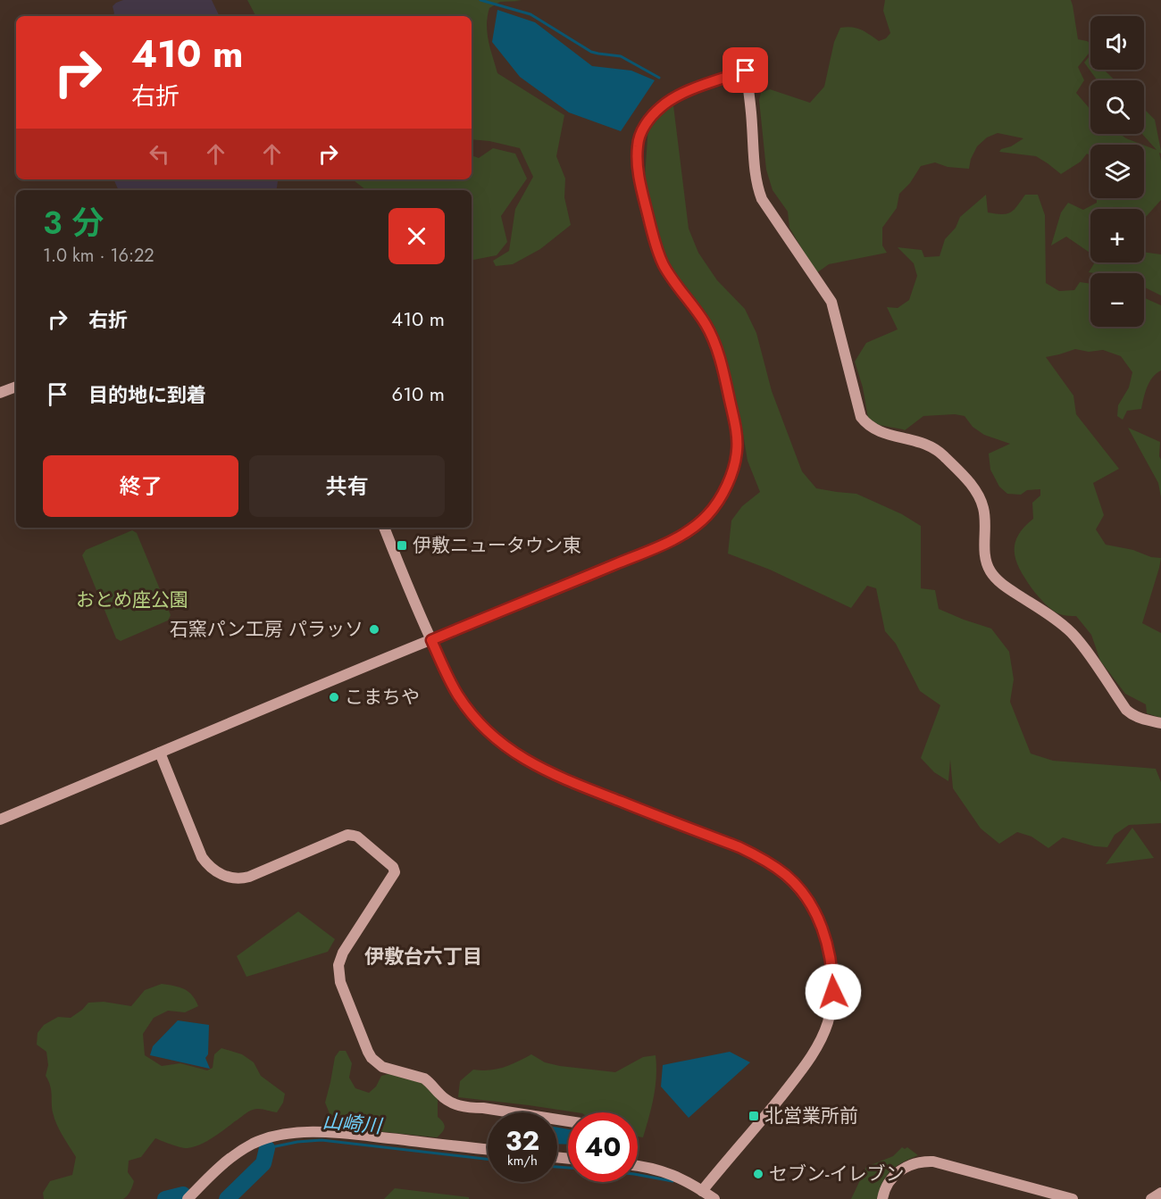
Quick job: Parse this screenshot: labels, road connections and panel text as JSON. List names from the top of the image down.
{
  "districts": ["伊敷台六丁目"],
  "water": ["山崎川"],
  "parks": ["おとめ座公園"],
  "places": {
    "transit": ["伊敷ニュータウン東", "北営業所前"],
    "other": ["石窯パン工房 パラッソ", "こまちや", "セブン-イレブン"]
  },
  "page": {
    "map_buttons": ["+", "−"],
    "turn": ["410 m", "右折"],
    "heading": ["3 分", "1.0 km · 16:22"],
    "list": [
      {
        "name": "右折",
        "value": "410 m"
      },
      {
        "name": "目的地に到着",
        "value": "610 m"
      }
    ],
    "buttons": ["終了", "共有"],
    "speed": "32 km/h",
    "limit": "40"
  }
}
